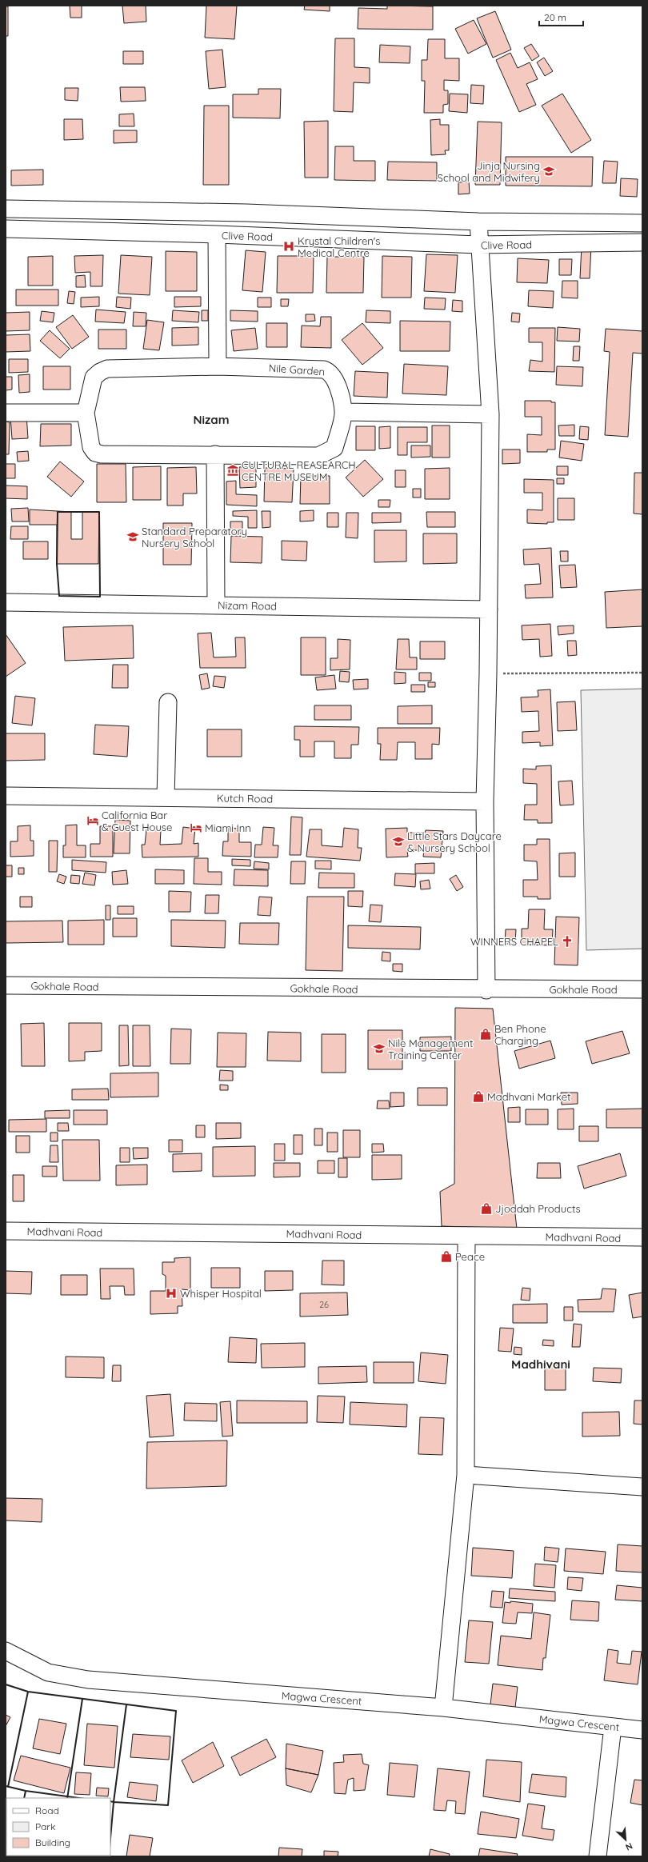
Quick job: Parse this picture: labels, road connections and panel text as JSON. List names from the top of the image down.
{
  "streets": {
    "street": [
      "Clive Road",
      "Nile Garden",
      "Nizam Road",
      "Kutch Road",
      "Gokhale Road",
      "Madhvani Road",
      "Magwa Crescent"
    ]
  },
  "districts": ["Nizam", "Madhivani"],
  "places": {
    "school or university": [
      "Jinja Nursing School and Midwifery",
      "Standard Preparatory Nursery School",
      "Little Stars Daycare & Nursery School",
      "Nile Management Training Center"
    ],
    "hospital": ["Krystal Children's Medical Centre", "Whisper Hospital"],
    "museum": ["CULTURAL REASEARCH CENTRE MUSEUM"],
    "hotel": ["California Bar & Guest House", "Miami Inn"],
    "church": ["WINNERS CHAPEL"],
    "shop": [
      "Ben Phone Charging",
      "Madhvani Market",
      "Jjoddah Products",
      "Peace"
    ]
  },
  "house_numbers": ["26"],
  "legend": ["Road", "Park", "Building"],
  "scale_bar": "20 m",
  "north": "bottom right"
}
